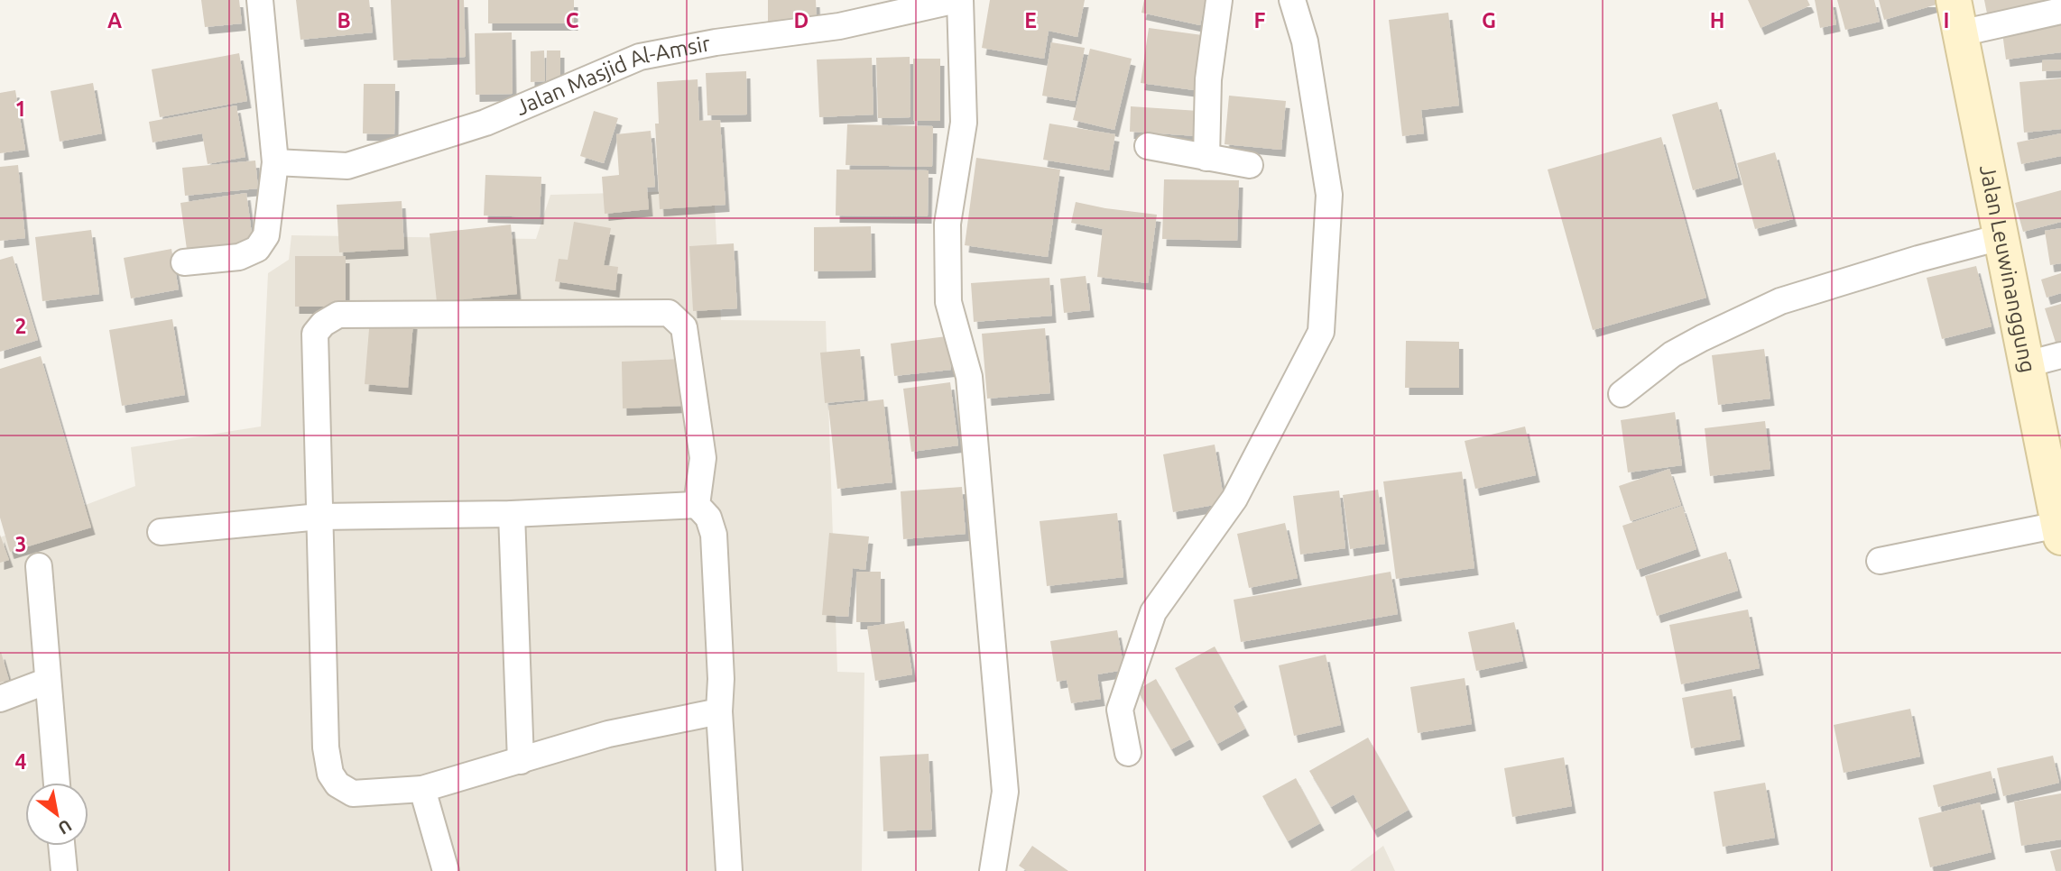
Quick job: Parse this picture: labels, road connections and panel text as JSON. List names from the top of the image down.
{
  "streets": {
    "main road": ["Jalan Leuwinanggung"],
    "street": ["Jalan Masjid Al-Amsir"]
  },
  "north": "bottom right",
  "grid": {
    "columns": [
      "A",
      "B",
      "C",
      "D",
      "E",
      "F",
      "G",
      "H",
      "I"
    ],
    "rows": [
      "1",
      "2",
      "3",
      "4"
    ]
  }
}
